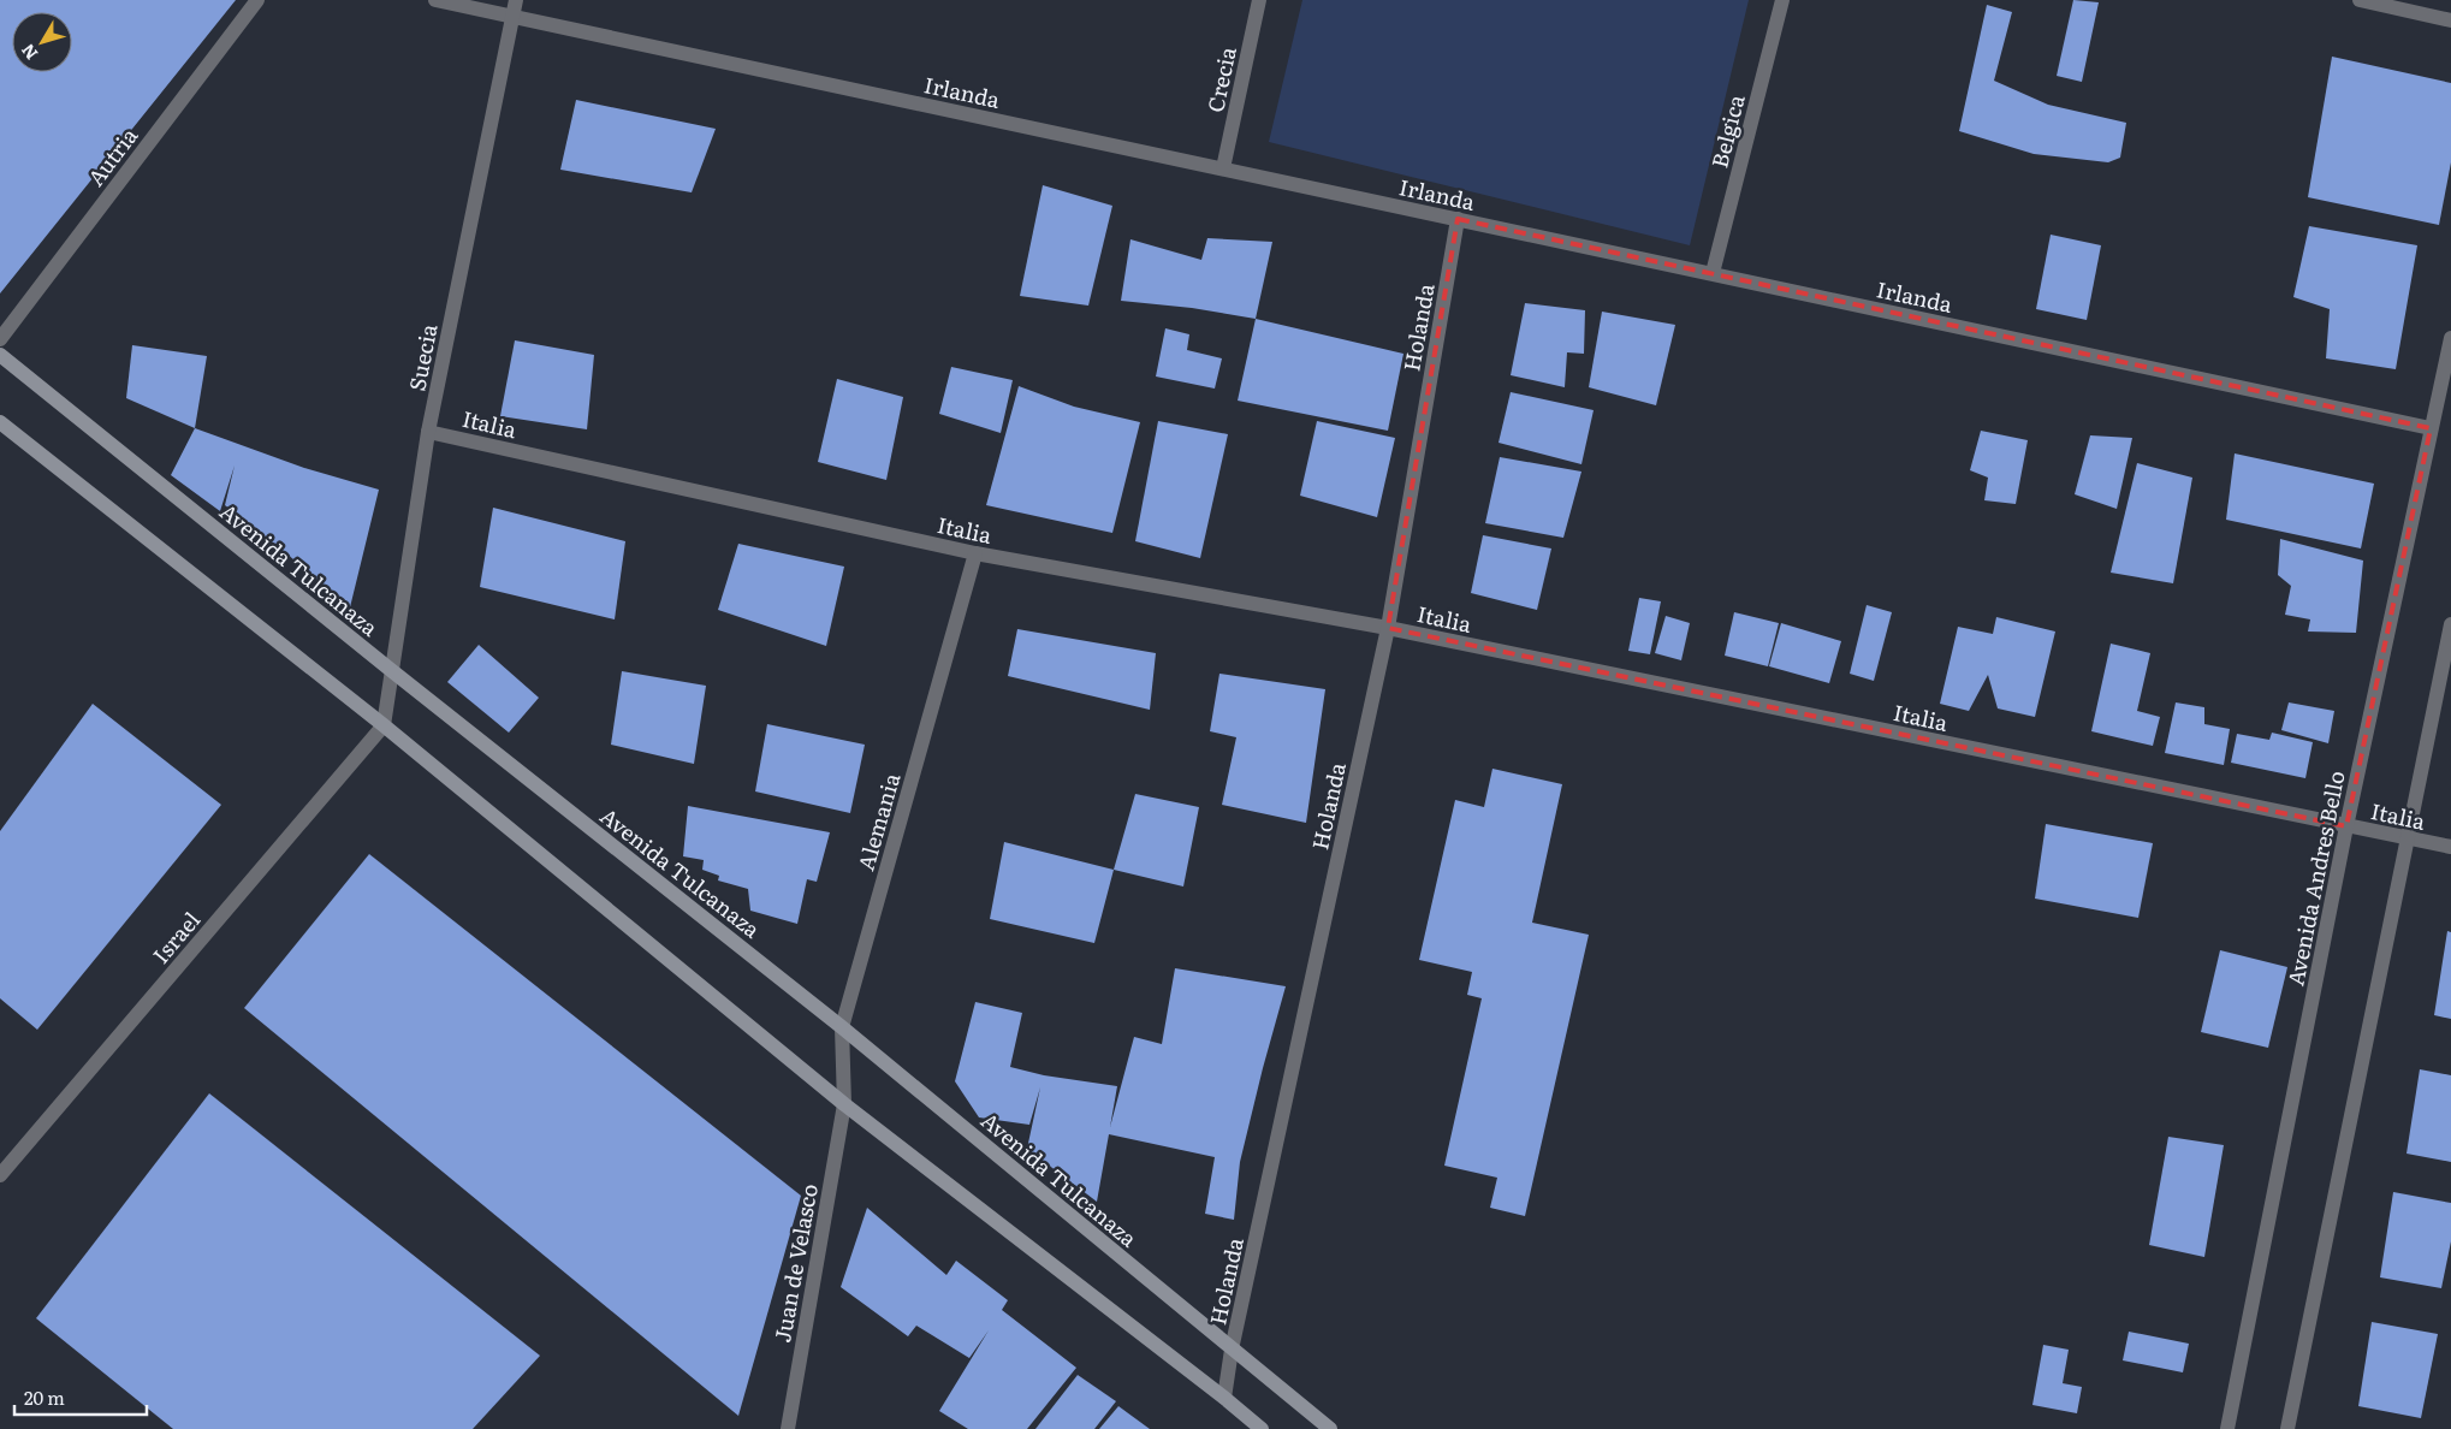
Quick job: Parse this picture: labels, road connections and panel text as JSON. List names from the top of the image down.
{
  "streets": {
    "street": [
      "Crecia",
      "Irlanda",
      "Belgica",
      "Autria",
      "Holanda",
      "Suecia",
      "Italia",
      "Avenida Tulcanaza",
      "Alemania",
      "Avenida Andres Bello",
      "Israel",
      "Juan de Velasco"
    ]
  },
  "crossings": [
    ["Crecia", "Irlanda"],
    ["Irlanda", "Belgica"],
    ["Irlanda", "Holanda"],
    ["Irlanda", "Suecia"],
    ["Irlanda", "Avenida Andres Bello"],
    ["Holanda", "Italia"],
    ["Holanda", "Avenida Tulcanaza"],
    ["Suecia", "Italia"],
    ["Suecia", "Avenida Tulcanaza"],
    ["Suecia", "Israel"],
    ["Italia", "Alemania"],
    ["Italia", "Avenida Andres Bello"],
    ["Avenida Tulcanaza", "Alemania"],
    ["Alemania", "Juan de Velasco"]
  ],
  "scale_bar": "20 m",
  "north": "bottom left"
}
